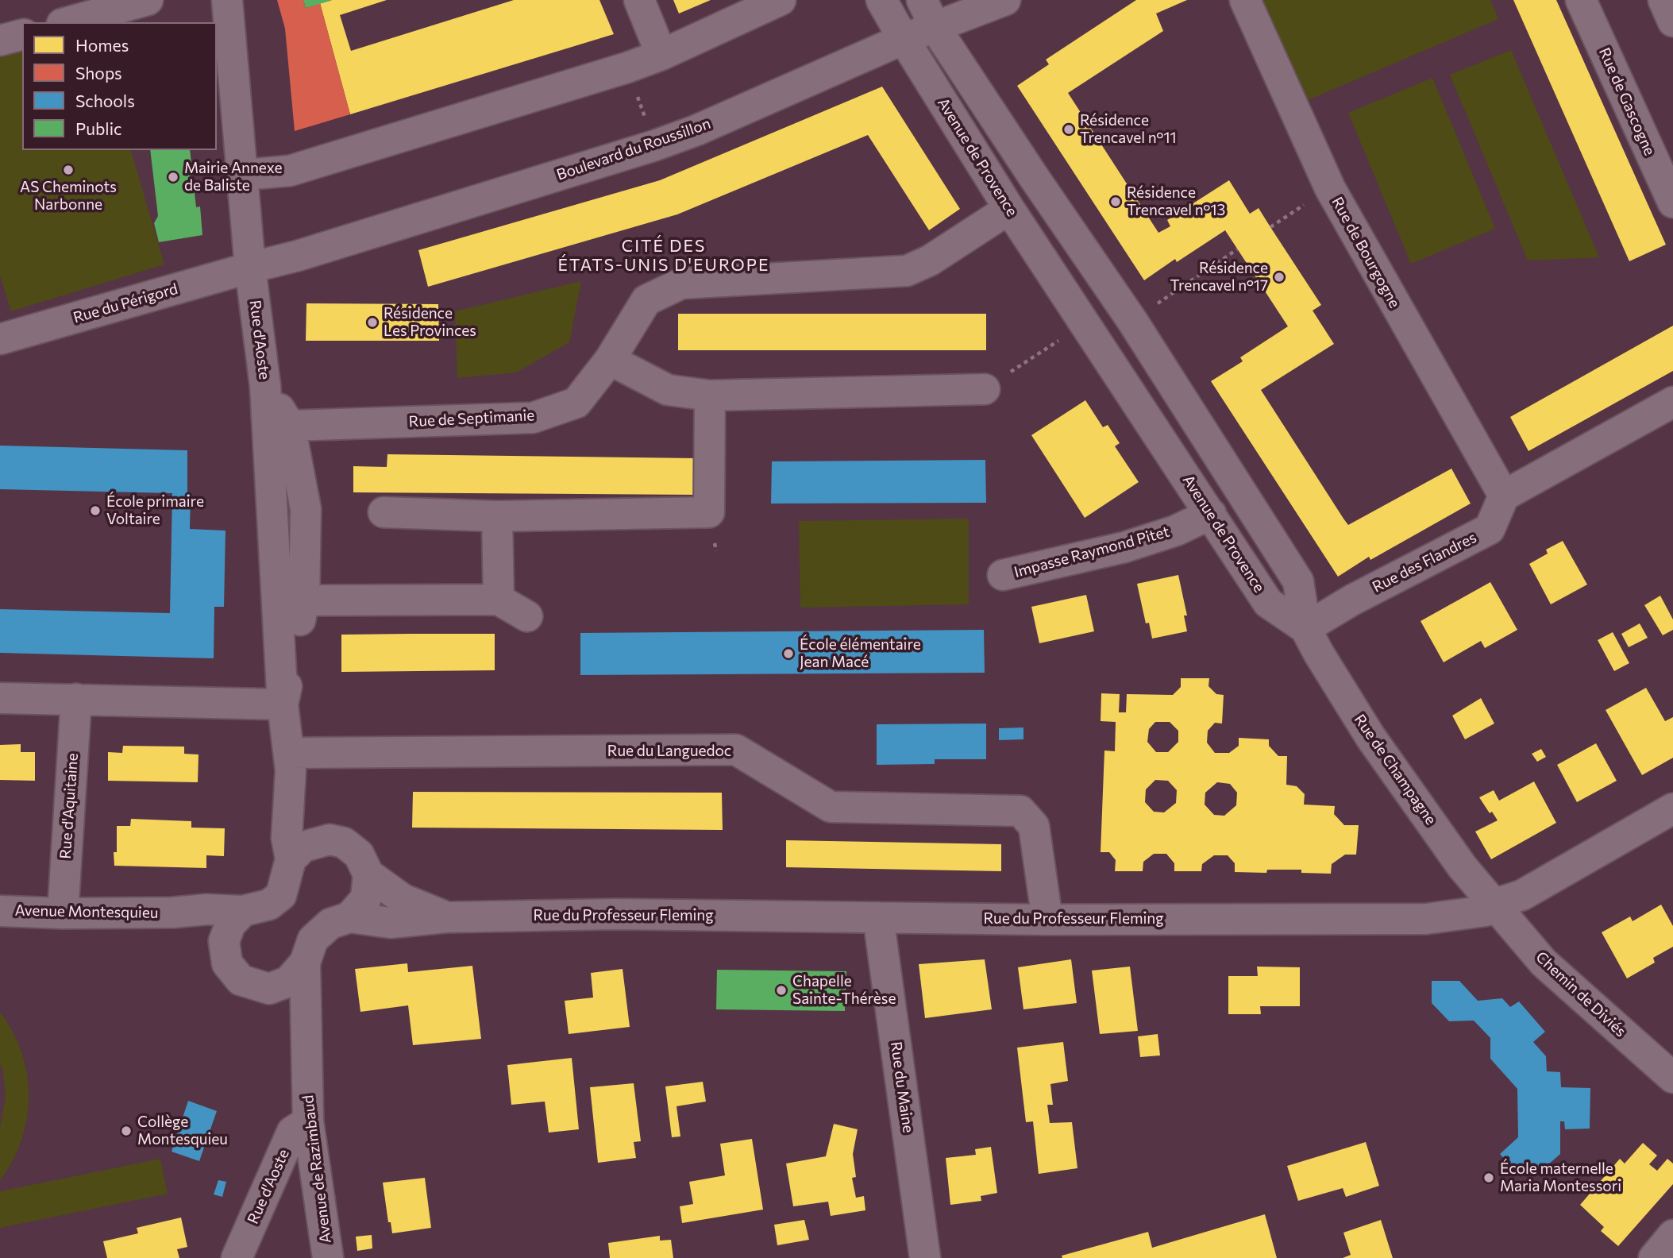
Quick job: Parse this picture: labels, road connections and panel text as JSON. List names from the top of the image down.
{
  "streets": {
    "street": [
      "Rue de Gascogne",
      "Boulevard du Roussillon",
      "Avenue de Provence",
      "Rue de Bourgogne",
      "Rue du Périgord",
      "Rue d'Aoste",
      "Rue de Septimanie",
      "Impasse Raymond Pitet",
      "Rue des Flandres",
      "Rue du Languedoc",
      "Rue de Champagne",
      "Rue d'Aquitaine",
      "Avenue Montesquieu",
      "Rue du Professeur Fleming",
      "Chemin de Diviés",
      "Rue du Maine",
      "Avenue de Razimbaud"
    ]
  },
  "crossings": [
    ["Boulevard du Roussillon", "Avenue de Provence"],
    ["Boulevard du Roussillon", "Rue du Périgord"],
    ["Boulevard du Roussillon", "Rue d'Aoste"],
    ["Avenue de Provence", "Rue de Septimanie"],
    ["Avenue de Provence", "Impasse Raymond Pitet"],
    ["Avenue de Provence", "Rue des Flandres"],
    ["Avenue de Provence", "Rue de Champagne"],
    ["Rue de Bourgogne", "Rue des Flandres"],
    ["Rue du Périgord", "Rue d'Aoste"],
    ["Rue d'Aoste", "Rue de Septimanie"],
    ["Rue d'Aoste", "Rue du Languedoc"],
    ["Rue d'Aoste", "Avenue Montesquieu"],
    ["Rue d'Aoste", "Rue du Professeur Fleming"],
    ["Rue d'Aoste", "Avenue de Razimbaud"],
    ["Rue des Flandres", "Rue de Champagne"],
    ["Rue du Languedoc", "Rue du Professeur Fleming"],
    ["Rue de Champagne", "Rue du Professeur Fleming"],
    ["Rue de Champagne", "Chemin de Diviés"],
    ["Rue d'Aquitaine", "Avenue Montesquieu"],
    ["Rue du Professeur Fleming", "Chemin de Diviés"],
    ["Rue du Professeur Fleming", "Rue du Maine"]
  ],
  "districts": ["CITÉ DES ÉTATS-UNIS D'EUROPE"],
  "places": [
    "Résidence Trencavel n°11",
    "AS Cheminots Narbonne",
    "Mairie Annexe de Baliste",
    "Résidence Trencavel n°13",
    "Résidence Trencavel n°17",
    "Résidence Les Provinces",
    "École primaire Voltaire",
    "École élémentaire Jean Macé",
    "Chapelle Sainte-Thérèse",
    "Collège Montesquieu",
    "École maternelle Maria Montessori"
  ],
  "legend": [
    "Homes",
    "Shops",
    "Schools",
    "Public"
  ]
}
